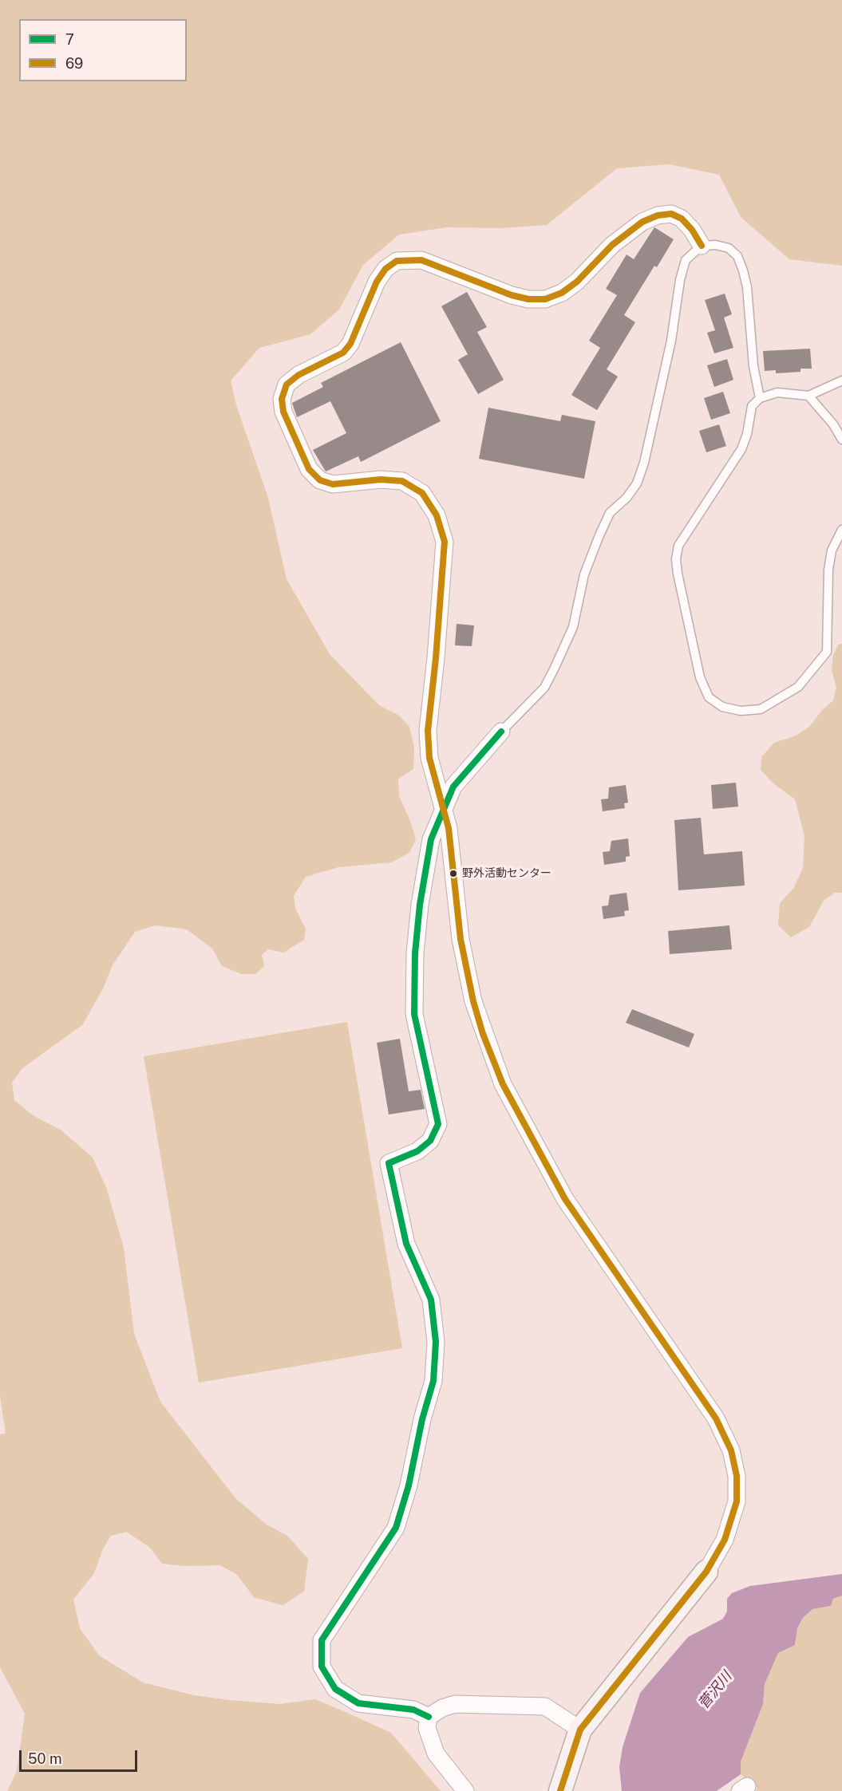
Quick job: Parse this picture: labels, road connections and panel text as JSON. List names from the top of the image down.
{
  "water": ["菅沢川"],
  "places": ["野外活動センター"],
  "lines": ["transit line 69", "transit line 7"],
  "legend": ["7", "69"],
  "scale_bar": "50 m"
}
